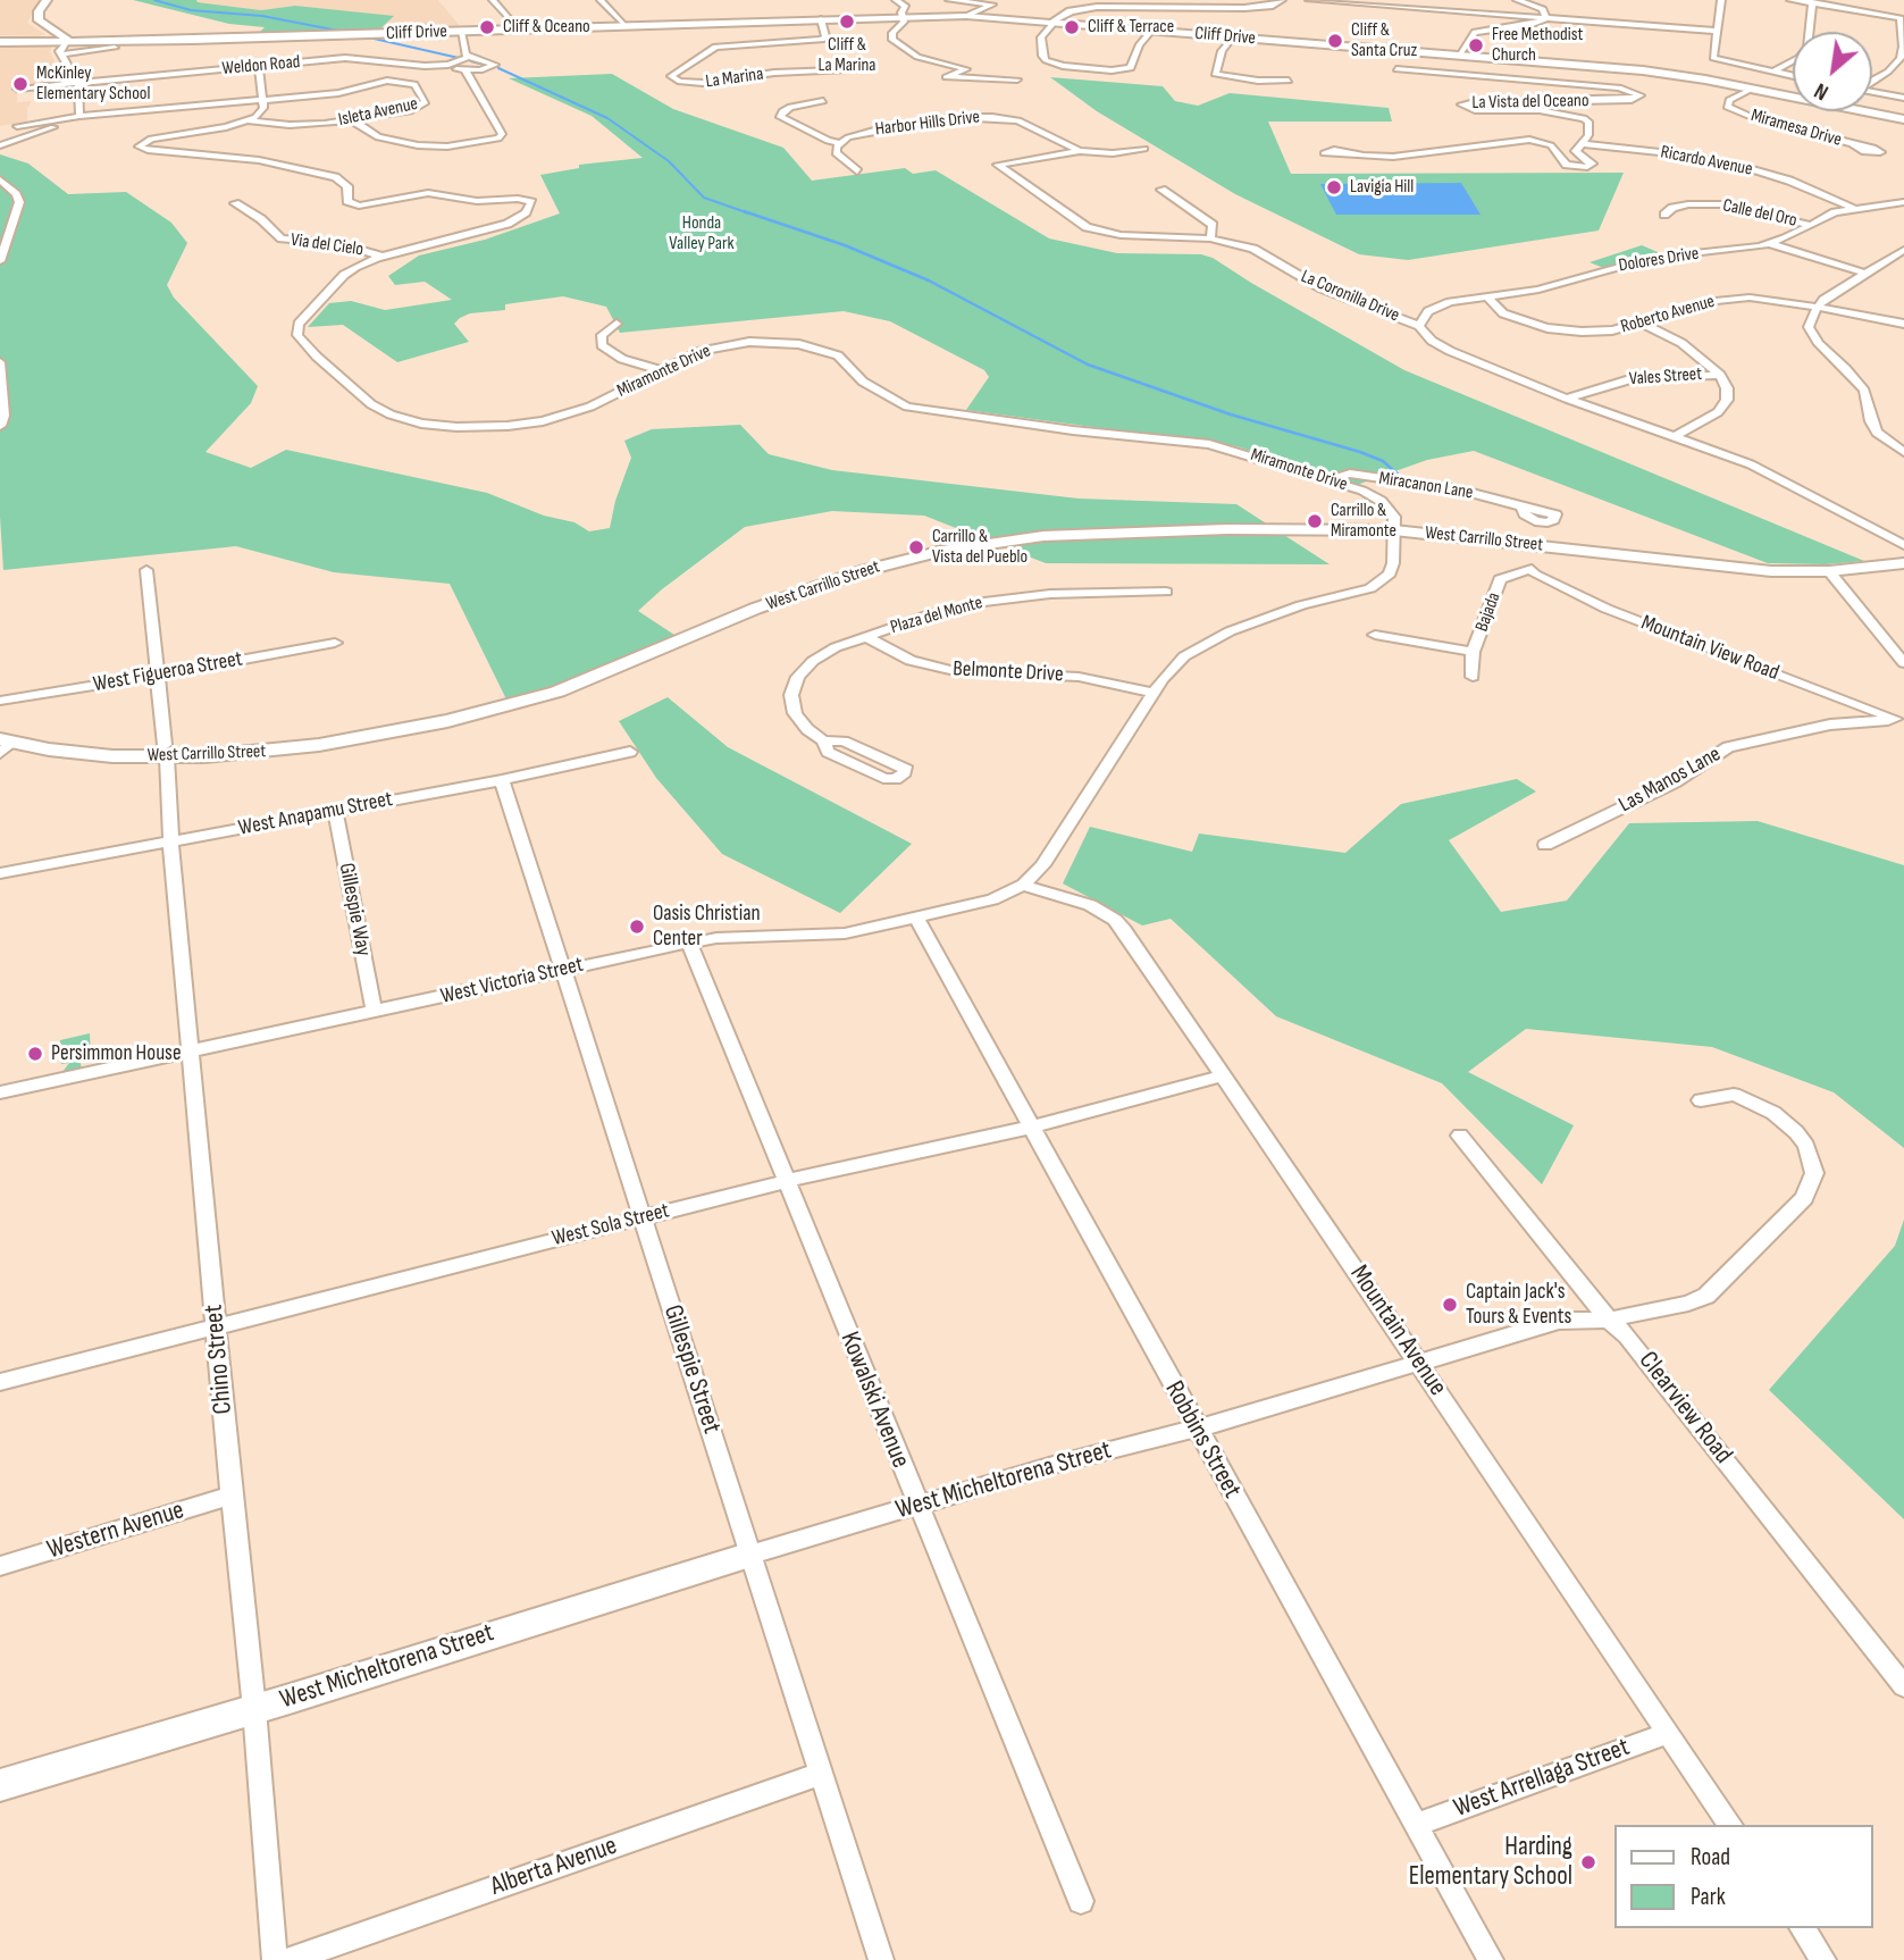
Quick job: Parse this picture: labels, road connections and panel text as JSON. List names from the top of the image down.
{
  "streets": {
    "main road": ["Cliff Drive", "West Carrillo Street", "West Micheltorena Street"],
    "street": [
      "Weldon Road",
      "La Marina",
      "La Vista del Oceano",
      "Isleta Avenue",
      "Harbor Hills Drive",
      "Miramesa Drive",
      "Ricardo Avenue",
      "Calle del Oro",
      "Via del Cielo",
      "Dolores Drive",
      "La Coronilla Drive",
      "Roberto Avenue",
      "Miramonte Drive",
      "Vales Street",
      "Miracanon Lane",
      "Bajada",
      "Plaza del Monte",
      "Mountain View Road",
      "West Figueroa Street",
      "Belmonte Drive",
      "Las Manos Lane",
      "West Anapamu Street",
      "Gillespie Way",
      "West Victoria Street",
      "West Sola Street",
      "Mountain Avenue",
      "Chino Street",
      "Gillespie Street",
      "Kowalski Avenue",
      "Clearview Road",
      "Robbins Street",
      "Western Avenue",
      "West Arrellaga Street",
      "Alberta Avenue"
    ]
  },
  "crossings": [
    ["Cliff Drive", "La Vista del Oceano"],
    ["Cliff Drive", "Miramesa Drive"],
    ["La Vista del Oceano", "Ricardo Avenue"],
    ["Isleta Avenue", "Miramonte Drive"],
    ["Harbor Hills Drive", "La Coronilla Drive"],
    ["Ricardo Avenue", "Dolores Drive"],
    ["Calle del Oro", "Dolores Drive"],
    ["Via del Cielo", "Miramonte Drive"],
    ["Dolores Drive", "La Coronilla Drive"],
    ["Dolores Drive", "Roberto Avenue"],
    ["La Coronilla Drive", "Vales Street"],
    ["Miramonte Drive", "Miracanon Lane"],
    ["Miramonte Drive", "West Carrillo Street"],
    ["West Carrillo Street", "Chino Street"],
    ["Bajada", "Mountain View Road"],
    ["Plaza del Monte", "Belmonte Drive"],
    ["Mountain View Road", "Las Manos Lane"],
    ["West Figueroa Street", "Chino Street"],
    ["West Anapamu Street", "Gillespie Way"],
    ["West Anapamu Street", "Chino Street"],
    ["West Anapamu Street", "Gillespie Street"],
    ["Gillespie Way", "West Victoria Street"],
    ["West Victoria Street", "Mountain Avenue"],
    ["West Victoria Street", "Chino Street"],
    ["West Victoria Street", "Gillespie Street"],
    ["West Victoria Street", "Kowalski Avenue"],
    ["West Victoria Street", "Robbins Street"],
    ["West Sola Street", "Mountain Avenue"],
    ["West Sola Street", "Chino Street"],
    ["West Sola Street", "Gillespie Street"],
    ["West Sola Street", "Kowalski Avenue"],
    ["West Sola Street", "Robbins Street"],
    ["Mountain Avenue", "West Micheltorena Street"],
    ["Mountain Avenue", "West Arrellaga Street"],
    ["Chino Street", "West Micheltorena Street"],
    ["Chino Street", "Western Avenue"],
    ["Gillespie Street", "West Micheltorena Street"],
    ["Gillespie Street", "Alberta Avenue"],
    ["Kowalski Avenue", "West Micheltorena Street"],
    ["Clearview Road", "West Micheltorena Street"],
    ["Robbins Street", "West Micheltorena Street"],
    ["Robbins Street", "West Arrellaga Street"]
  ],
  "parks": ["Honda Valley Park"],
  "places": [
    "Cliff & La Marina",
    "Cliff & Oceano",
    "Cliff & Terrace",
    "Cliff & Santa Cruz",
    "Free Methodist Church",
    "McKinley Elementary School",
    "Lavigia Hill",
    "Carrillo & Miramonte",
    "Carrillo & Vista del Pueblo",
    "Oasis Christian Center",
    "Persimmon House",
    "Captain Jack's Tours & Events",
    "Harding Elementary School"
  ],
  "legend": ["Road", "Park"],
  "north": "bottom left"
}
